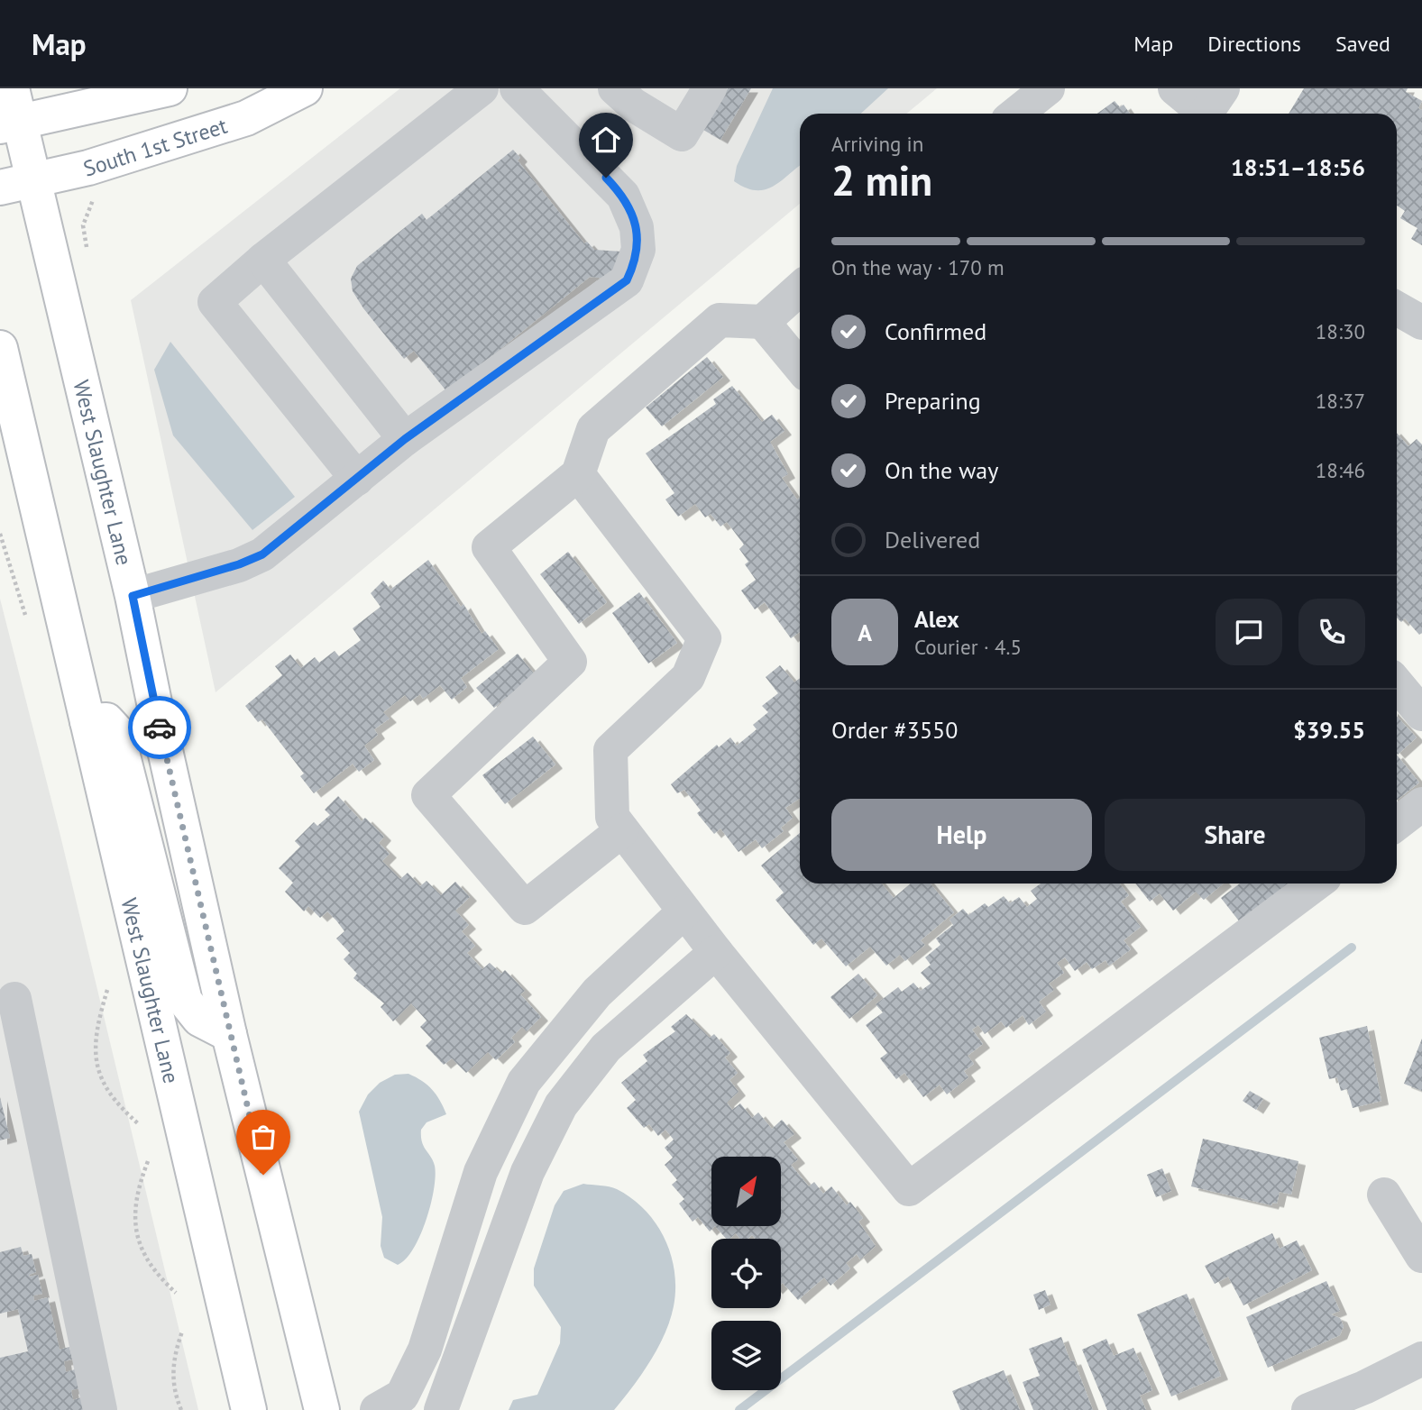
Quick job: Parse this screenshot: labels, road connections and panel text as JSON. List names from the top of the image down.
{
  "streets": {
    "main road": ["South 1st Street", "West Slaughter Lane"]
  },
  "crossings": [
    ["South 1st Street", "West Slaughter Lane"]
  ],
  "north": "top right",
  "page": {
    "header": "Map",
    "nav": ["Map", "Directions", "Saved"],
    "heading": ["2 min", "Arriving in", "18:51–18:56"],
    "panel": [
      "Alex",
      "Courier · 4.5",
      "Order #3550",
      "$39.55"
    ],
    "bar": "On the way · 170 m",
    "list": [
      ["Confirmed", "18:30"],
      ["Preparing", "18:37"],
      ["On the way", "18:46"],
      "Delivered"
    ],
    "round": "A",
    "buttons": ["Help", "Share"]
  }
}
